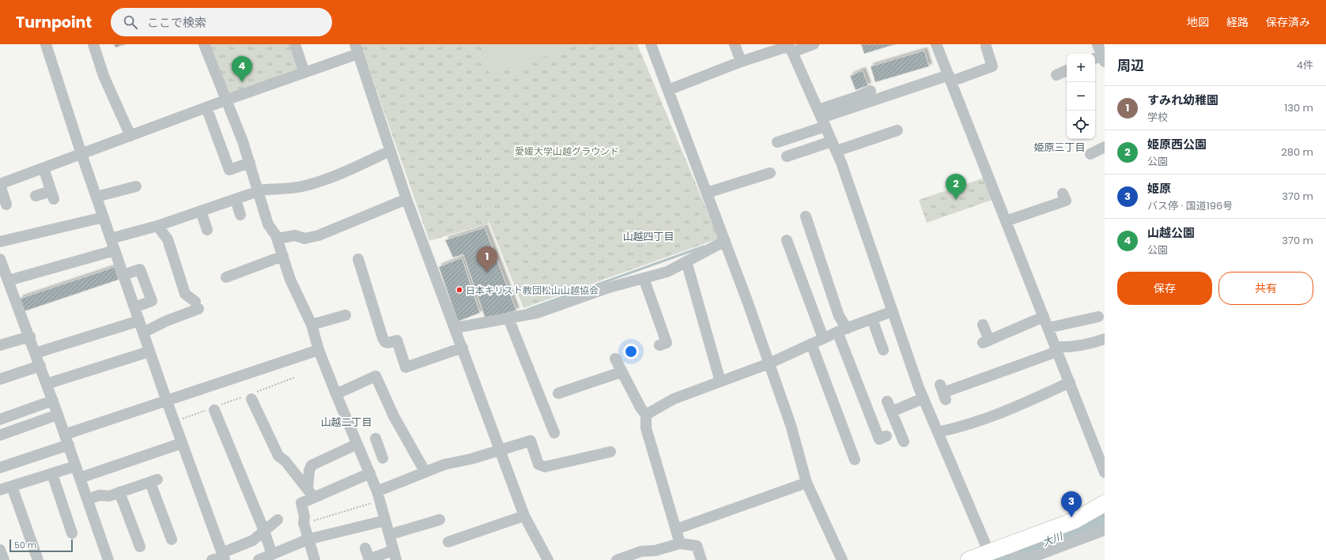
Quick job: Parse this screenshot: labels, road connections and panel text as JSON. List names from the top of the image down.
{
  "districts": ["姫原三丁目", "山越四丁目", "山越二丁目"],
  "water": ["大川"],
  "parks": ["愛媛大学山越グラウンド"],
  "places": ["日本キリスト教団松山山越協会"],
  "scale_bar": "50 m",
  "page": {
    "header": "Turnpoint",
    "search": "ここで検索",
    "nav": ["地図", "経路", "保存済み"],
    "heading": ["周辺", "4件"],
    "map_buttons": ["+", "−"],
    "pins": [
      "4",
      "2",
      "1",
      "3"
    ],
    "list": [
      {
        "mark": "1",
        "name": "すみれ幼稚園",
        "note": "学校",
        "value": "130 m"
      },
      {
        "mark": "2",
        "name": "姫原西公園",
        "note": "公園",
        "value": "280 m"
      },
      {
        "mark": "3",
        "name": "姫原",
        "note": "バス停 · 国道196号",
        "value": "370 m"
      },
      {
        "mark": "4",
        "name": "山越公園",
        "note": "公園",
        "value": "370 m"
      }
    ],
    "buttons": ["保存", "共有"],
    "scale": "50 m"
  }
}
